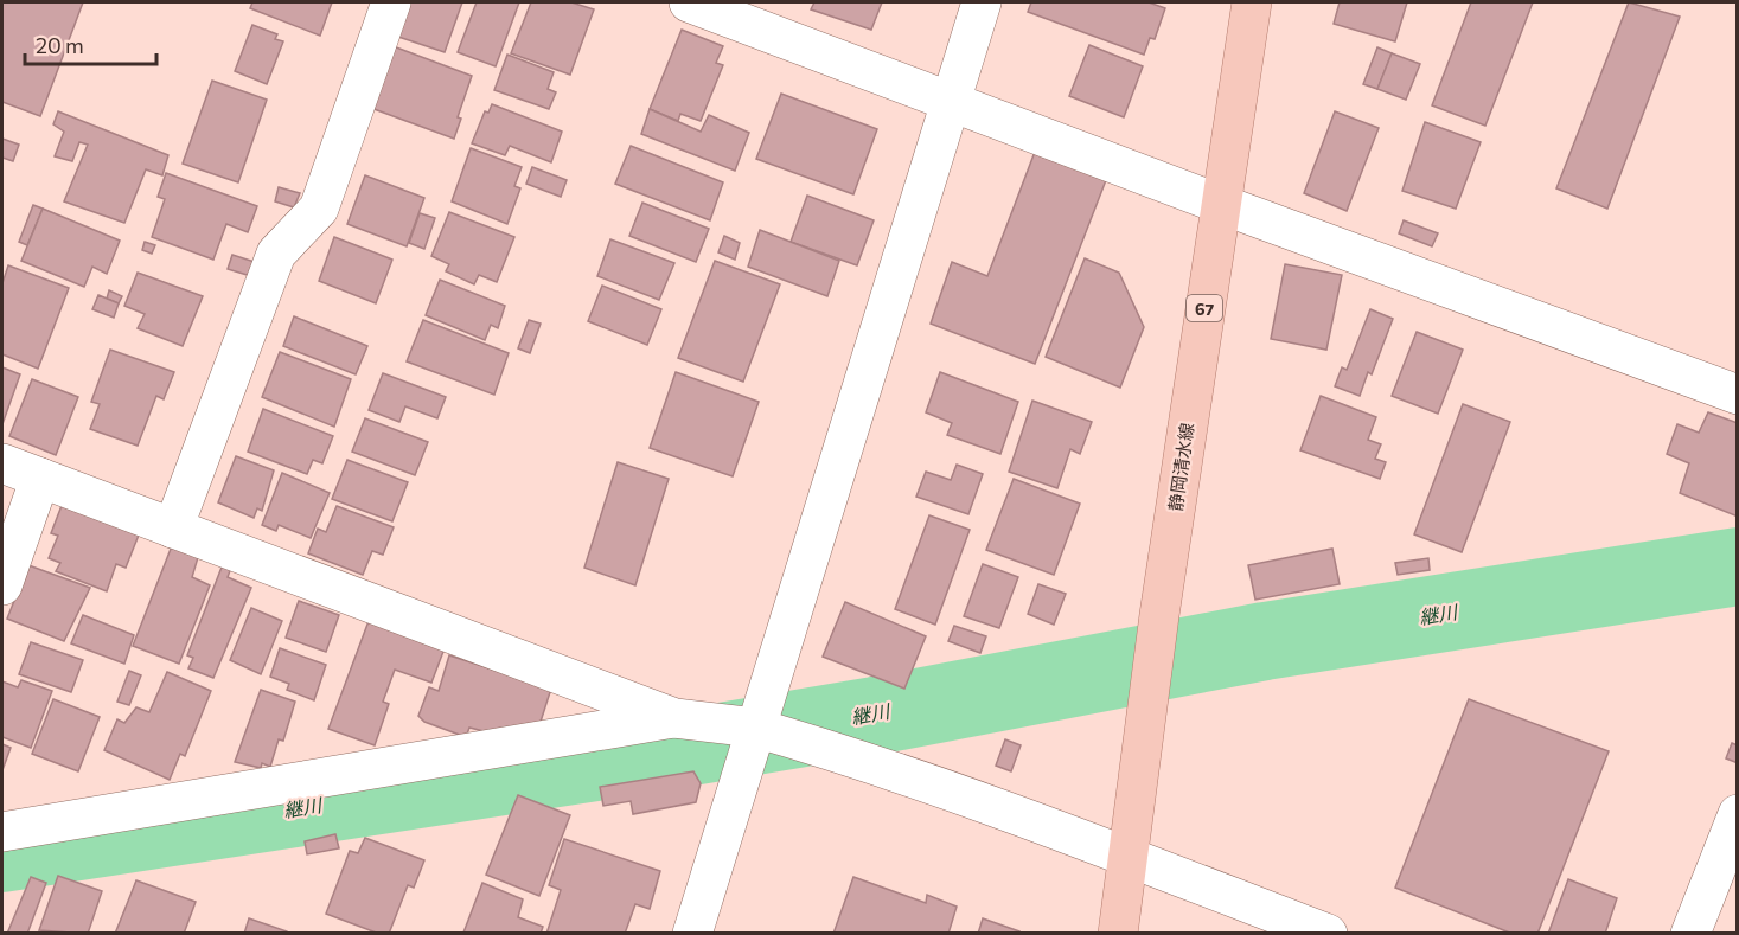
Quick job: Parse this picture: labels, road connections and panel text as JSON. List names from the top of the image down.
{
  "streets": {
    "main road": ["67", "静岡清水線"]
  },
  "water": ["継川"],
  "scale_bar": "20 m"
}
